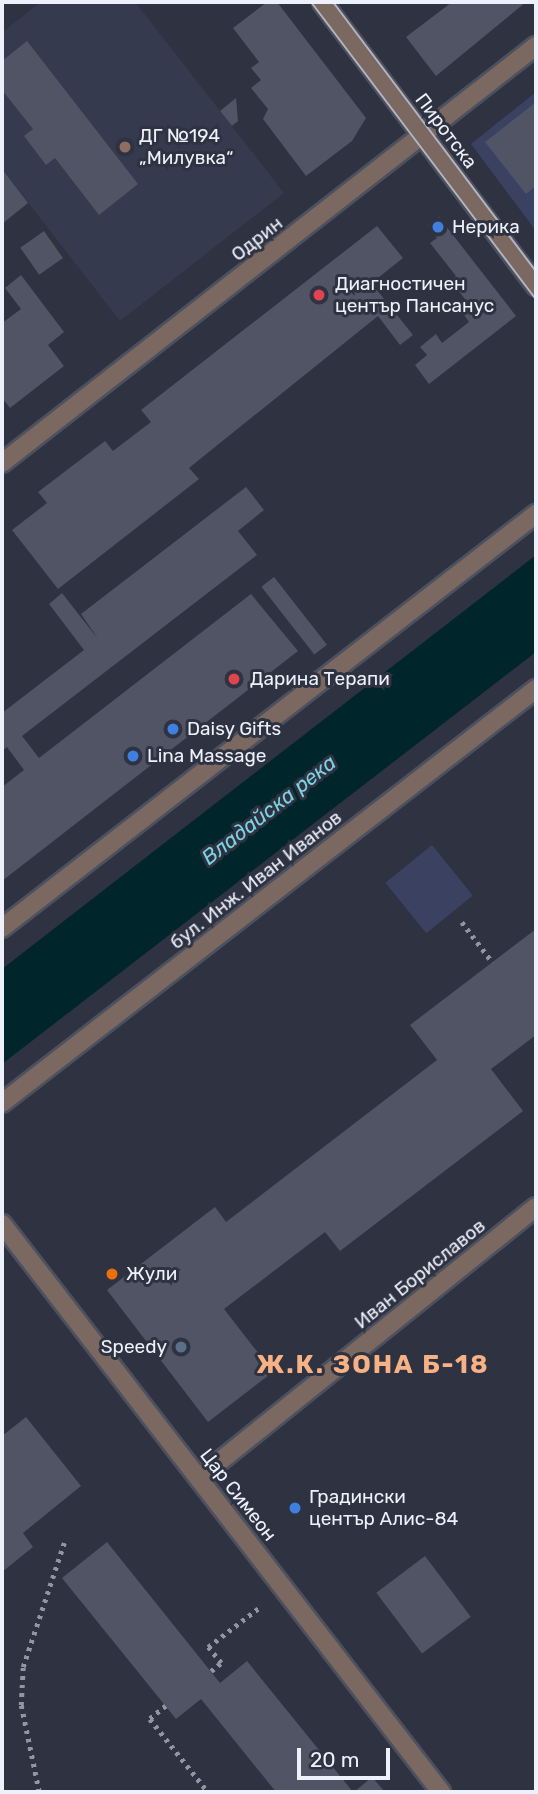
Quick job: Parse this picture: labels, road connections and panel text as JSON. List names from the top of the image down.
{
  "streets": {
    "street": [
      "Пиротска",
      "Одрин",
      "бул. Инж. Иван Иванов",
      "Иван Бориславов",
      "Цар Симеон"
    ]
  },
  "crossings": [
    ["Пиротска", "Одрин"],
    ["Иван Бориславов", "Цар Симеон"]
  ],
  "districts": ["Ж.К. ЗОНА Б-18"],
  "water": ["Владайска река"],
  "places": [
    "ДГ №194 „Милувка“",
    "Нерика",
    "Диагностичен център Пансанус",
    "Дарина Терапи",
    "Daisy Gifts",
    "Lina Massage",
    "Жули",
    "Speedy",
    "Градински център Алис-84"
  ],
  "scale_bar": "20 m"
}
